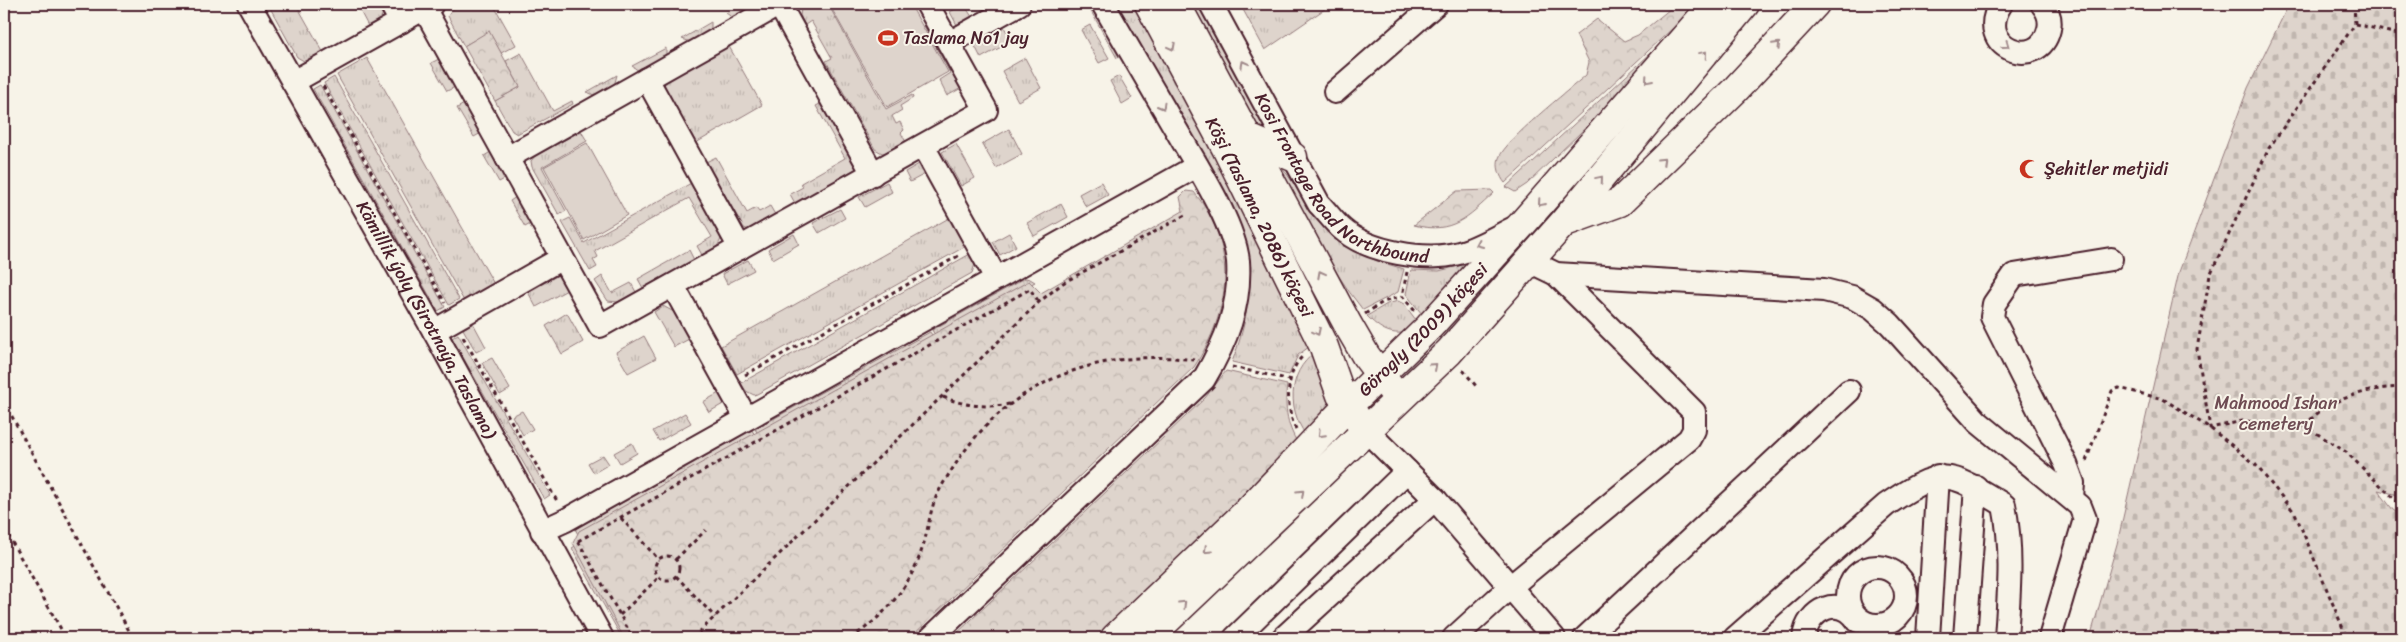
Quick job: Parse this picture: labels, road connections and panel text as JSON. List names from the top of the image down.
{
  "streets": {
    "main road": ["Köşi (Taslama, 2086) köçesi", "Görogly (2009) köçesi"],
    "street": ["Kosi Frontage Road Northbound", "Kämillik ýoly (Sirotnaýa, Taslama)"]
  },
  "crossings": [
    ["Kosi Frontage Road Northbound", "Görogly (2009) köçesi"],
    ["Köşi (Taslama, 2086) köçesi", "Görogly (2009) köçesi"]
  ],
  "parks": ["Mahmood Ishan cemetery"],
  "places": {
    "sports": ["Taslama No1 jay"],
    "mosque": ["Şehitler metjidi"]
  }
}
